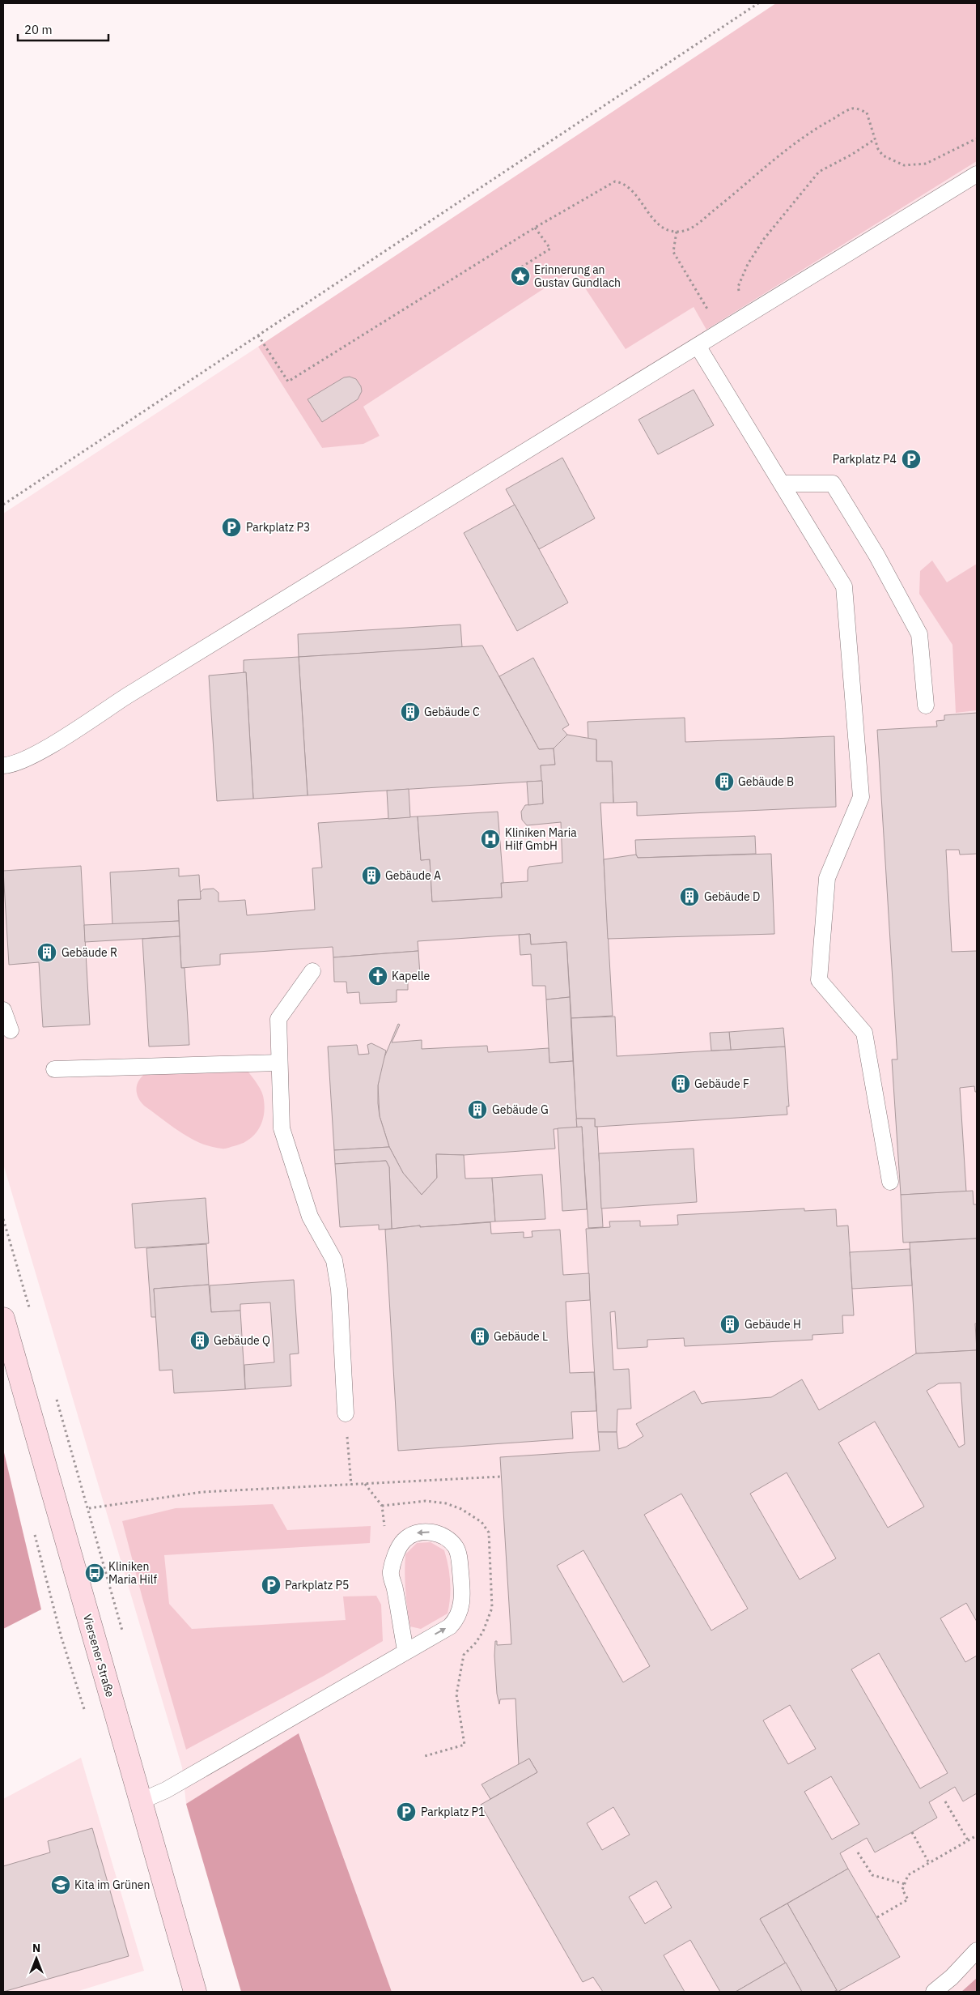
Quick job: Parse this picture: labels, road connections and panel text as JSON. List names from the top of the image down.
{
  "streets": {
    "main road": ["Viersener Straße"]
  },
  "places": {
    "place": ["Erinnerung an Gustav Gundlach"],
    "parking": [
      "Parkplatz P4",
      "Parkplatz P3",
      "Parkplatz P5",
      "Parkplatz P1"
    ],
    "building": [
      "Gebäude C",
      "Gebäude B",
      "Gebäude A",
      "Gebäude D",
      "Gebäude R",
      "Gebäude F",
      "Gebäude G",
      "Gebäude H",
      "Gebäude L",
      "Gebäude Q"
    ],
    "hospital": ["Kliniken Maria Hilf GmbH"],
    "church": ["Kapelle"],
    "bus stop": ["Kliniken Maria Hilf"],
    "school or university": ["Kita im Grünen"]
  },
  "scale_bar": "20 m",
  "north": "top"
}
